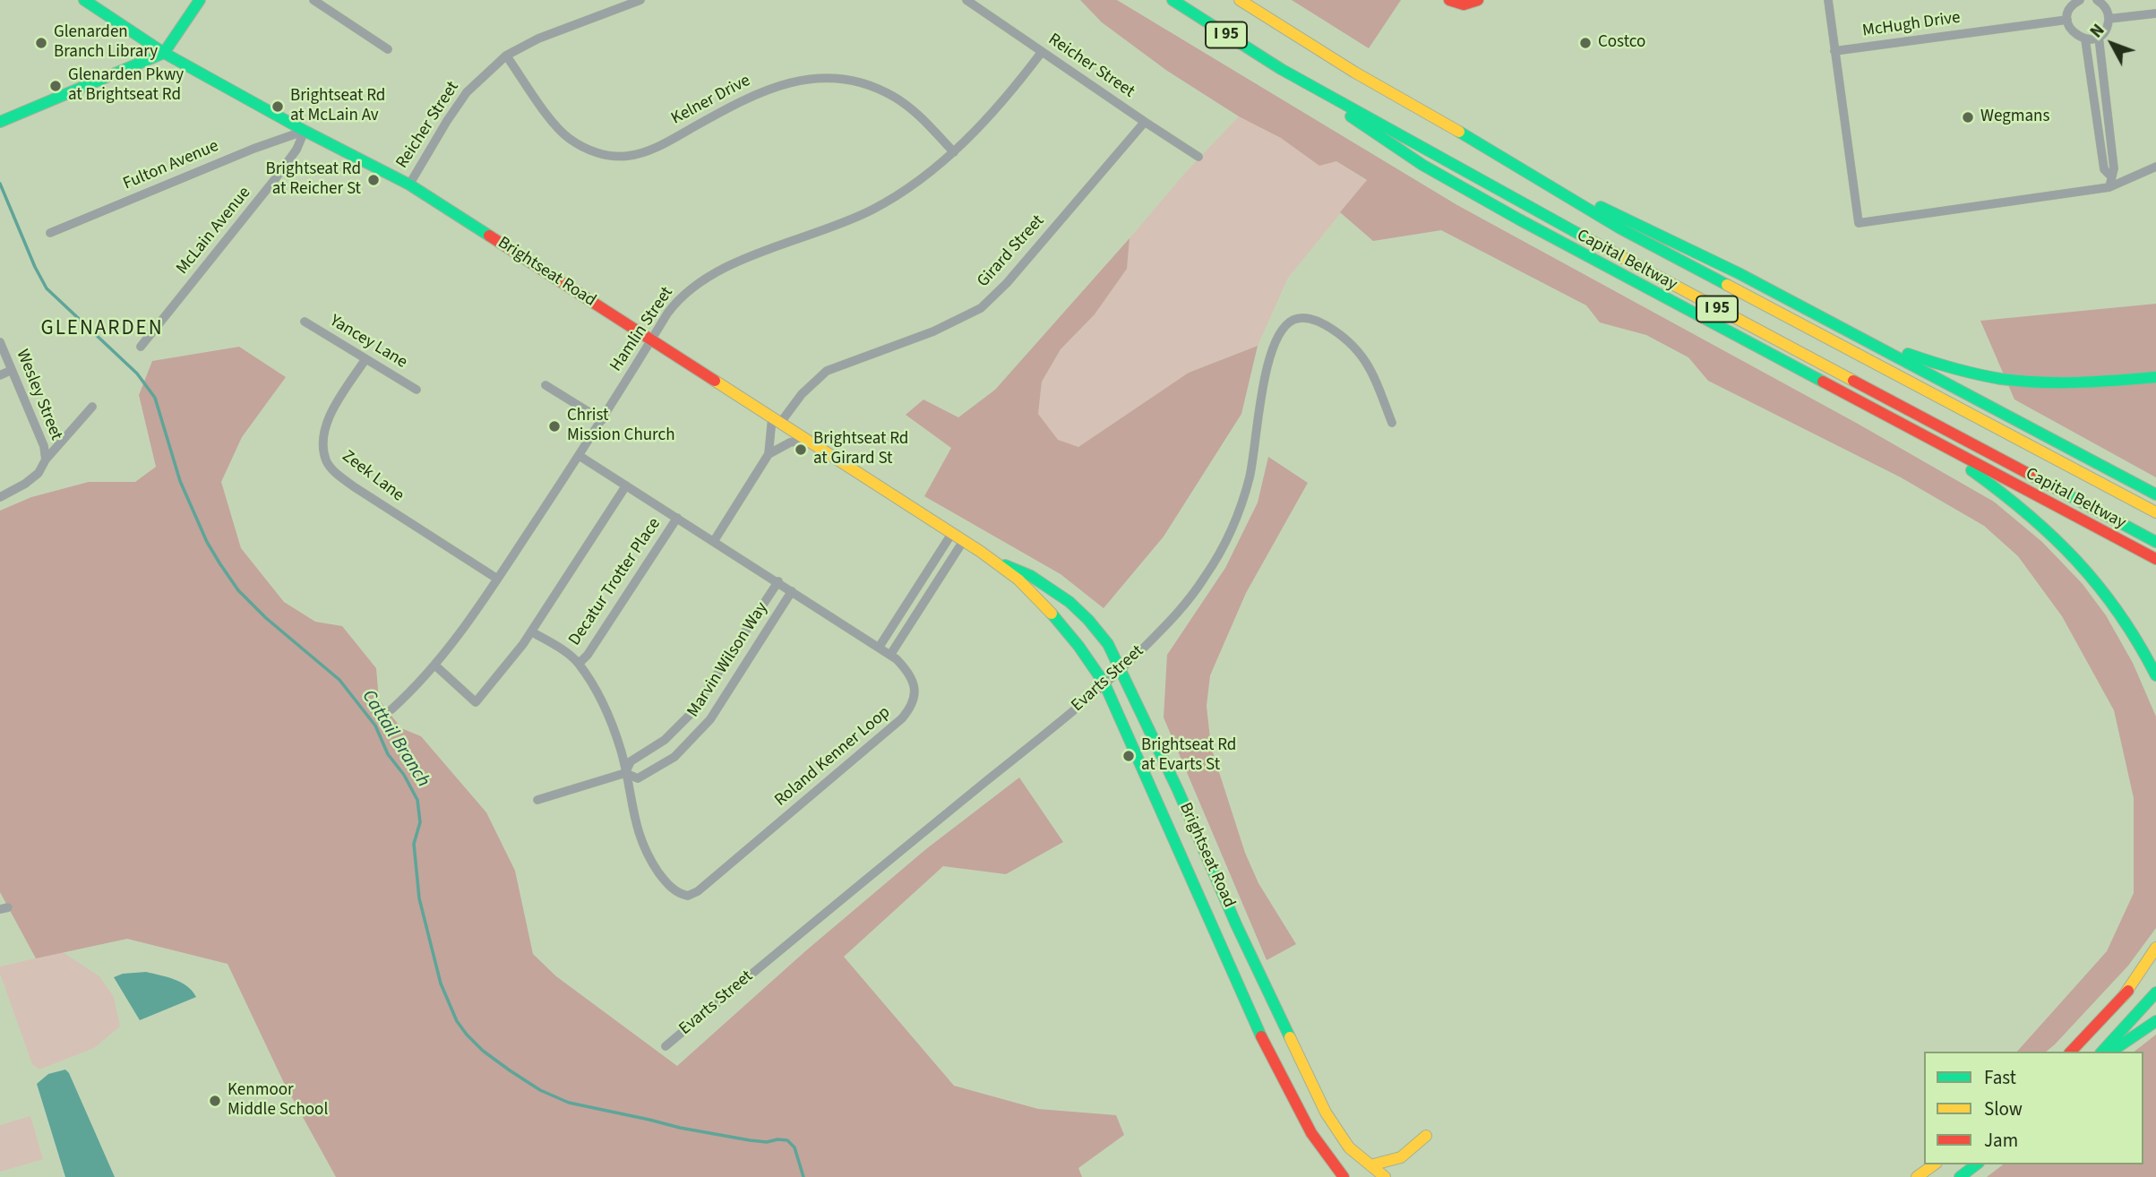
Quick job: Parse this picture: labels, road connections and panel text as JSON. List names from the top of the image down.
{
  "streets": {
    "main road": ["I 95", "Capital Beltway", "Brightseat Road"],
    "street": [
      "McHugh Drive",
      "Reicher Street",
      "Kelner Drive",
      "Fulton Avenue",
      "McLain Avenue",
      "Girard Street",
      "Hamlin Street",
      "Yancey Lane",
      "Wesley Street",
      "Zeek Lane",
      "Decatur Trotter Place",
      "Marvin Wilson Way",
      "Evarts Street",
      "Roland Kenner Loop"
    ]
  },
  "crossings": [
    ["Reicher Street", "Kelner Drive"],
    ["Reicher Street", "Girard Street"],
    ["Reicher Street", "Brightseat Road"],
    ["Reicher Street", "Hamlin Street"],
    ["Kelner Drive", "Hamlin Street"],
    ["Fulton Avenue", "McLain Avenue"],
    ["Fulton Avenue", "Brightseat Road"],
    ["McLain Avenue", "Brightseat Road"],
    ["Girard Street", "Brightseat Road"],
    ["Brightseat Road", "Hamlin Street"],
    ["Brightseat Road", "Evarts Street"],
    ["Hamlin Street", "Zeek Lane"],
    ["Hamlin Street", "Roland Kenner Loop"],
    ["Yancey Lane", "Zeek Lane"],
    ["Decatur Trotter Place", "Roland Kenner Loop"],
    ["Marvin Wilson Way", "Roland Kenner Loop"]
  ],
  "districts": ["GLENARDEN"],
  "water": ["Cattail Branch"],
  "places": [
    "Glenarden Branch Library",
    "Costco",
    "Glenarden Pkwy at Brightseat Rd",
    "Brightseat Rd at McLain Av",
    "Wegmans",
    "Brightseat Rd at Reicher St",
    "Christ Mission Church",
    "Brightseat Rd at Girard St",
    "Brightseat Rd at Evarts St",
    "Kenmoor Middle School"
  ],
  "legend": ["Fast", "Slow", "Jam"],
  "north": "top left"
}
